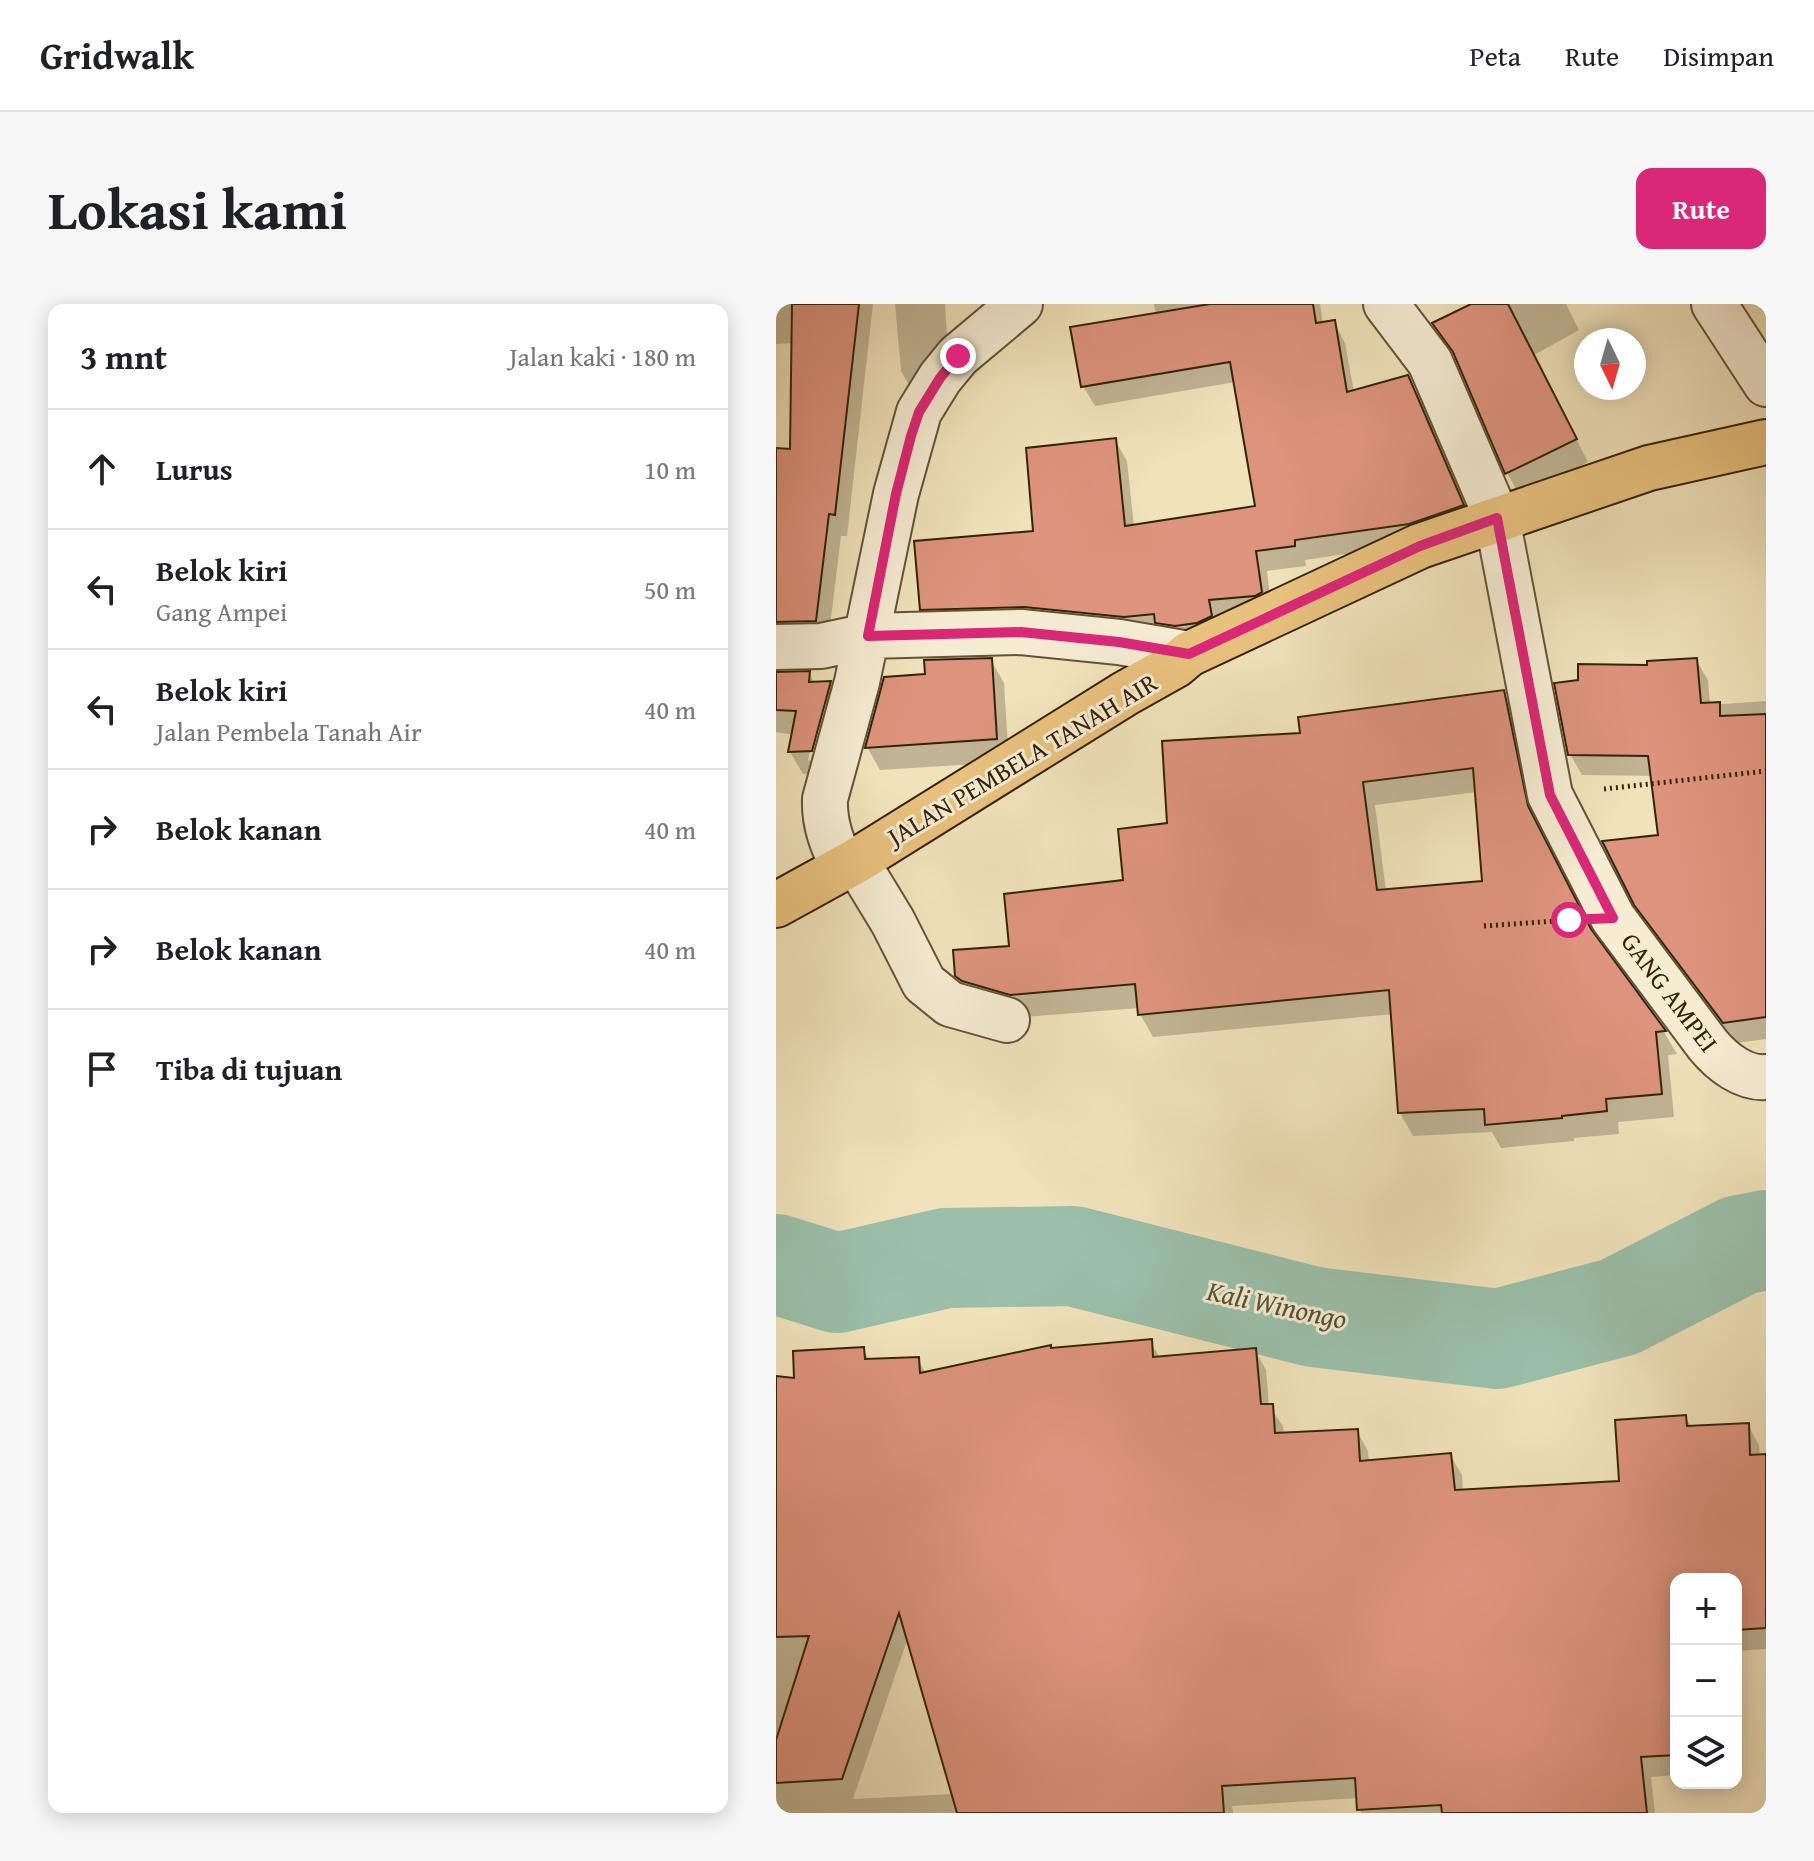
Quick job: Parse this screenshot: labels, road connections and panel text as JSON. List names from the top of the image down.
{
  "streets": {
    "main road": ["JALAN PEMBELA TANAH AIR"],
    "street": ["GANG AMPEI"]
  },
  "crossings": [
    ["JALAN PEMBELA TANAH AIR", "GANG AMPEI"]
  ],
  "water": ["Kali Winongo"],
  "north": "bottom",
  "page": {
    "header": "Gridwalk",
    "nav": ["Peta", "Rute", "Disimpan"],
    "title": "Lokasi kami",
    "buttons": "Rute",
    "heading": ["3 mnt", "Jalan kaki · 180 m"],
    "list": [
      ["Lurus", "10 m"],
      ["Belok kiri", "Gang Ampei", "50 m"],
      ["Belok kiri", "Jalan Pembela Tanah Air", "40 m"],
      ["Belok kanan", "40 m"],
      ["Belok kanan", "40 m"],
      "Tiba di tujuan"
    ],
    "map_buttons": ["+", "−"]
  }
}
